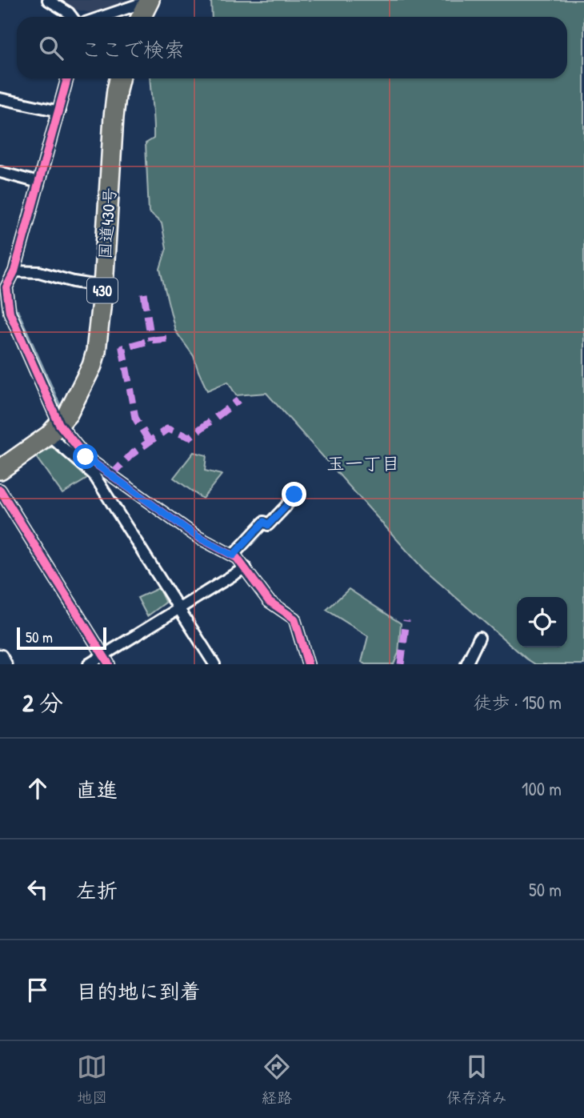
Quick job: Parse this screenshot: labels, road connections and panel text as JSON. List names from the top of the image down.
{
  "streets": {
    "highway": ["国道430号", "430"]
  },
  "districts": ["玉一丁目"],
  "scale_bar": "50 m",
  "page": {
    "search": "ここで検索",
    "scale": "50 m",
    "heading": ["2 分", "徒歩 · 150 m"],
    "list": [
      ["直進", "100 m"],
      ["左折", "50 m"],
      "目的地に到着"
    ],
    "nav": ["地図", "経路", "保存済み"]
  }
}
